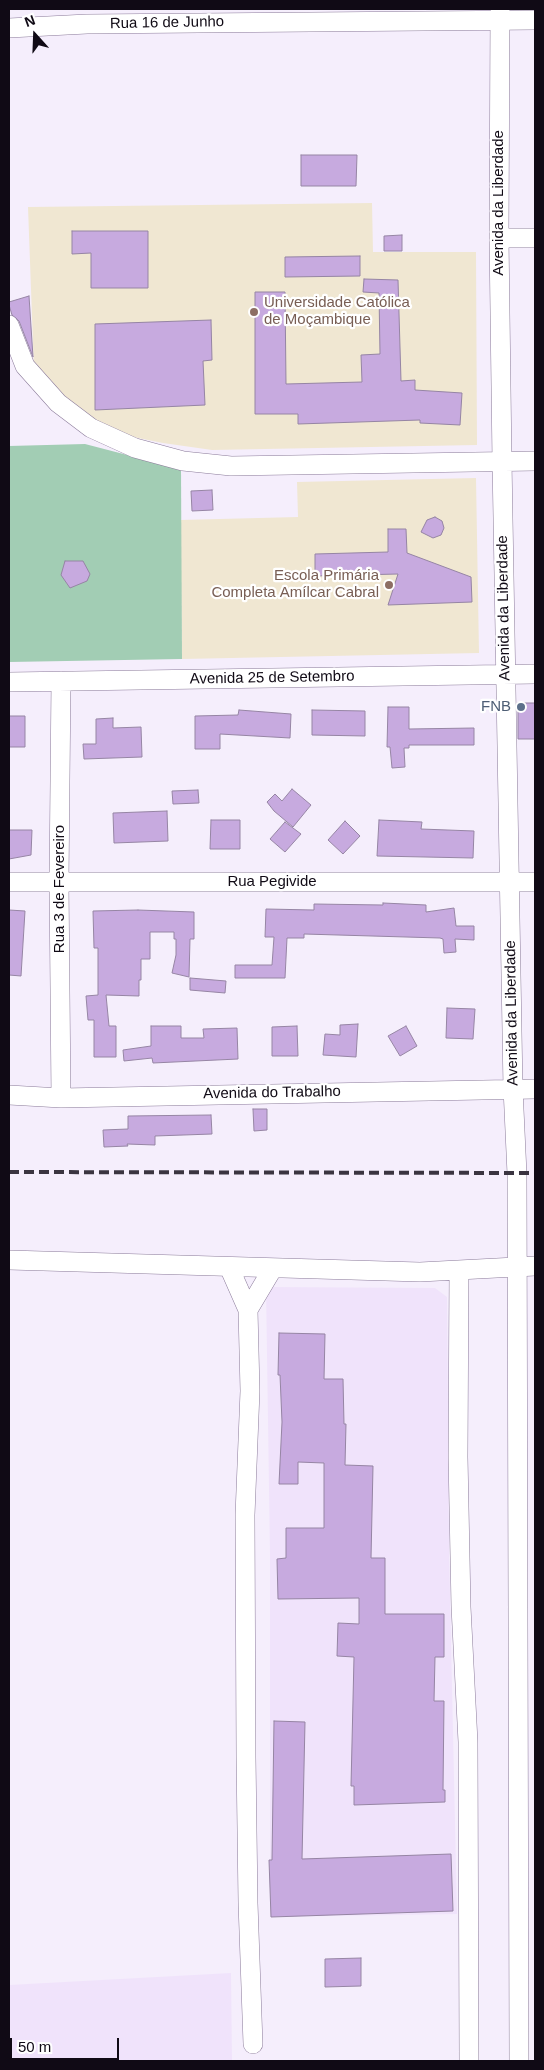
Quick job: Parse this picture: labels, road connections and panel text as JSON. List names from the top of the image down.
{
  "streets": {
    "street": [
      "Rua 16 de Junho",
      "Avenida da Liberdade",
      "Avenida 25 de Setembro",
      "Rua Pegivide",
      "Rua 3 de Fevereiro",
      "Avenida do Trabalho"
    ]
  },
  "crossings": [
    ["Rua 16 de Junho", "Avenida da Liberdade"],
    ["Avenida da Liberdade", "Avenida 25 de Setembro"],
    ["Avenida da Liberdade", "Rua Pegivide"],
    ["Avenida da Liberdade", "Avenida do Trabalho"],
    ["Avenida 25 de Setembro", "Rua 3 de Fevereiro"],
    ["Rua Pegivide", "Rua 3 de Fevereiro"],
    ["Rua 3 de Fevereiro", "Avenida do Trabalho"]
  ],
  "places": ["Universidade Católica de Moçambique", "Escola Primária Completa Amílcar Cabral", "FNB"],
  "scale_bar": "50 m",
  "north": "top"
}
